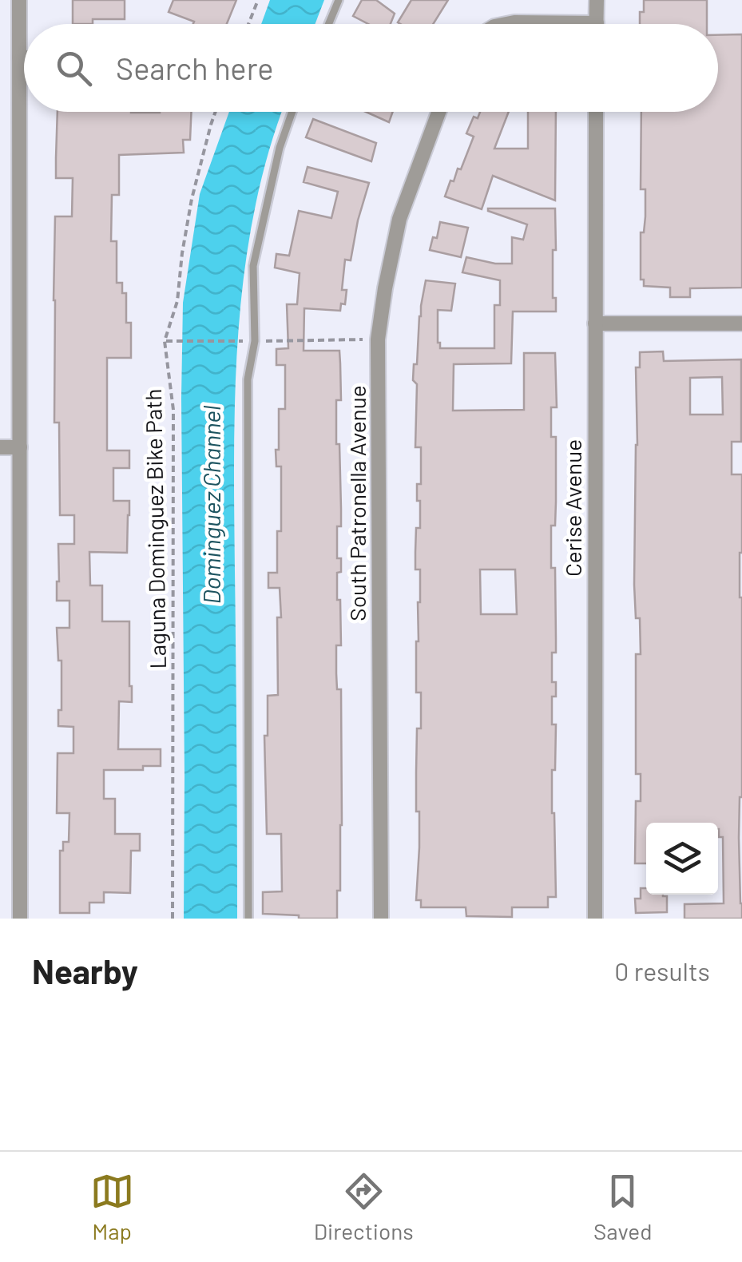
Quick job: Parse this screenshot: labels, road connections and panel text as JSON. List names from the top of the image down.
{
  "streets": {
    "street": ["South Patronella Avenue", "Cerise Avenue"],
    "path": ["Laguna Dominguez Bike Path"]
  },
  "water": ["Dominguez Channel"],
  "page": {
    "search": "Search here",
    "heading": ["Nearby", "0 results"],
    "nav": ["Map", "Directions", "Saved"]
  }
}
